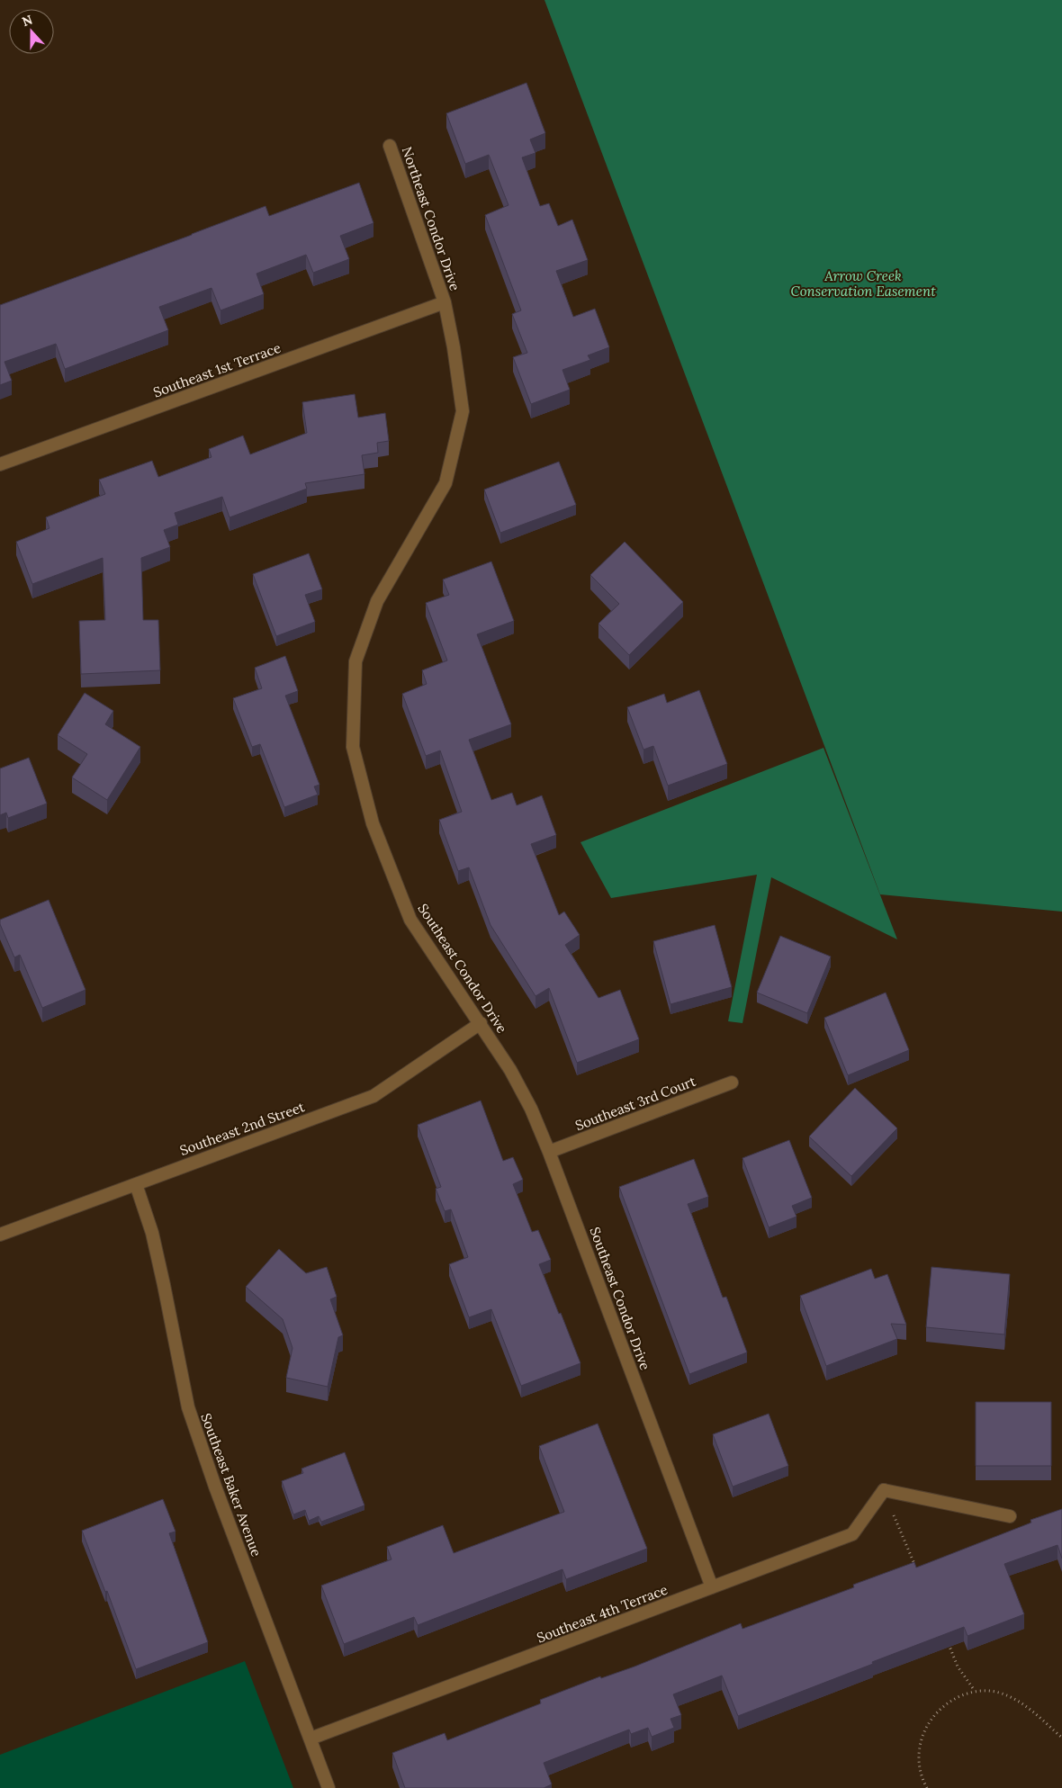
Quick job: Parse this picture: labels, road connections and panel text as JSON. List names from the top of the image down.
{
  "streets": {
    "street": [
      "Northeast Condor Drive",
      "Southeast 1st Terrace",
      "Southeast Condor Drive",
      "Southeast 3rd Court",
      "Southeast 2nd Street",
      "Southeast Baker Avenue",
      "Southeast 4th Terrace"
    ]
  },
  "crossings": [
    ["Northeast Condor Drive", "Southeast 1st Terrace"],
    ["Northeast Condor Drive", "Southeast Condor Drive"],
    ["Southeast 1st Terrace", "Southeast Condor Drive"],
    ["Southeast Condor Drive", "Southeast 3rd Court"],
    ["Southeast Condor Drive", "Southeast 2nd Street"],
    ["Southeast Condor Drive", "Southeast 4th Terrace"],
    ["Southeast 2nd Street", "Southeast Baker Avenue"],
    ["Southeast Baker Avenue", "Southeast 4th Terrace"]
  ],
  "parks": ["Arrow Creek Conservation Easement"],
  "north": "top"
}
